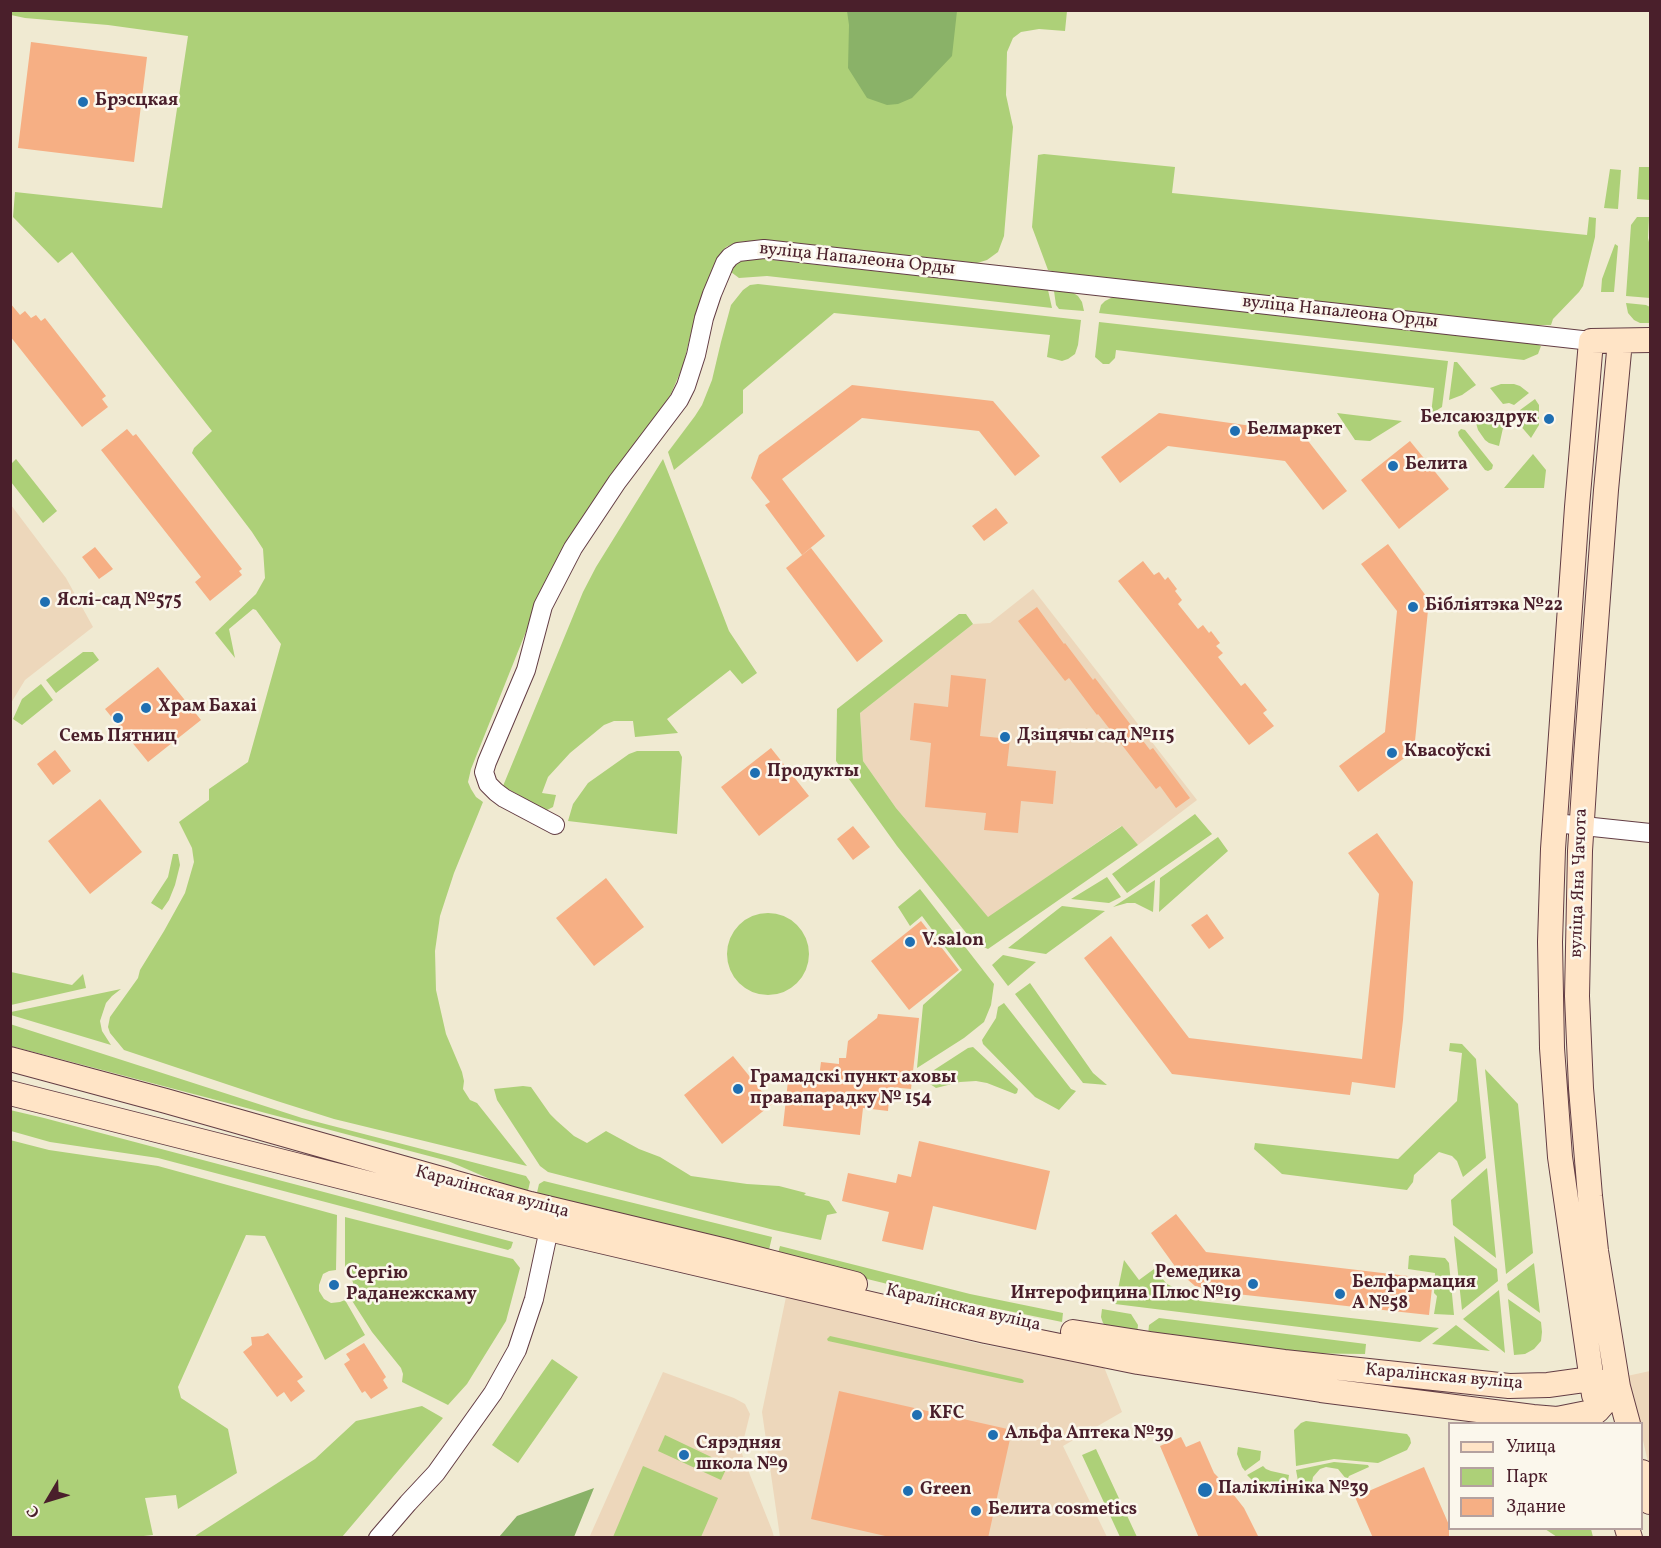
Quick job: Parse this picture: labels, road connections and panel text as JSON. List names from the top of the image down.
{
  "streets": {
    "main road": ["вуліца Напалеона Орды", "вуліца Яна Чачота", "Каралінская вуліца"]
  },
  "crossings": [
    ["вуліца Напалеона Орды", "вуліца Яна Чачота"],
    ["вуліца Яна Чачота", "Каралінская вуліца"]
  ],
  "places": [
    "Брэсцкая",
    "Белсаюздрук",
    "Белмаркет",
    "Белита",
    "Яслі-сад №575",
    "Бібліятэка №22",
    "Храм Бахаі",
    "Семь Пятниц",
    "Дзіцячы сад №115",
    "Квасоўскі",
    "Продукты",
    "V.salon",
    "Грамадскі пункт аховы правапарадку № 154",
    "Ремедика Интерофицина Плюс №19",
    "Сергію Раданежскаму",
    "Белфармация А №58",
    "KFC",
    "Альфа Аптека №39",
    "Сярэдняя школа №9",
    "Паліклініка №39",
    "Green",
    "Белита cosmetics"
  ],
  "legend": ["Улица", "Парк", "Здание"],
  "north": "bottom left"
}
